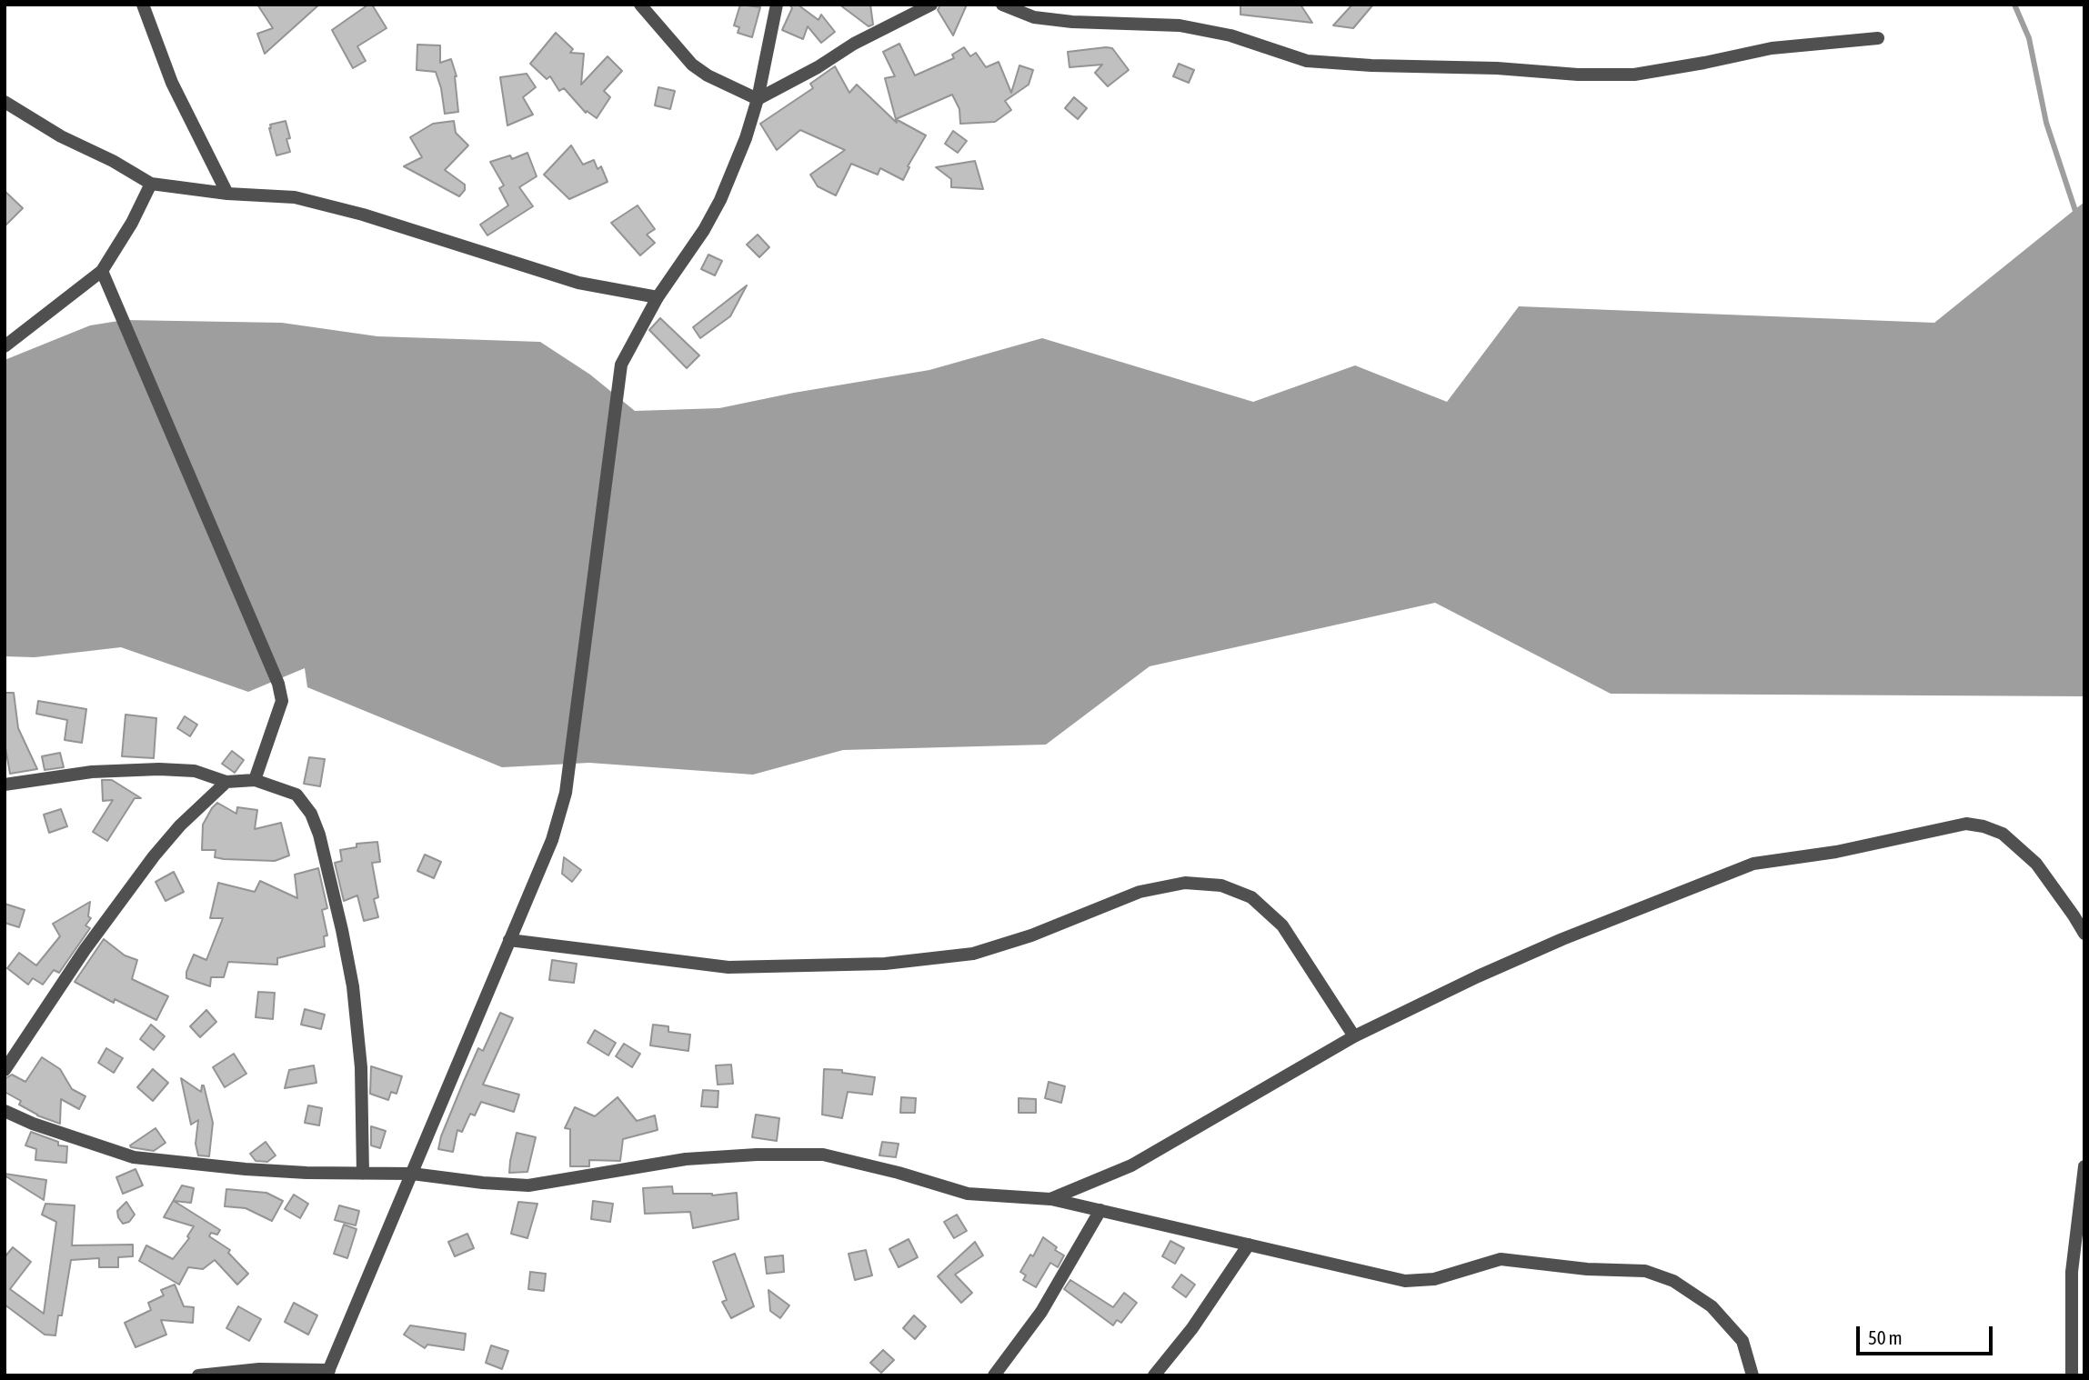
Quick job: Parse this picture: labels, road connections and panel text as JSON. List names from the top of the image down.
{
  "scale_bar": "50 m"
}
